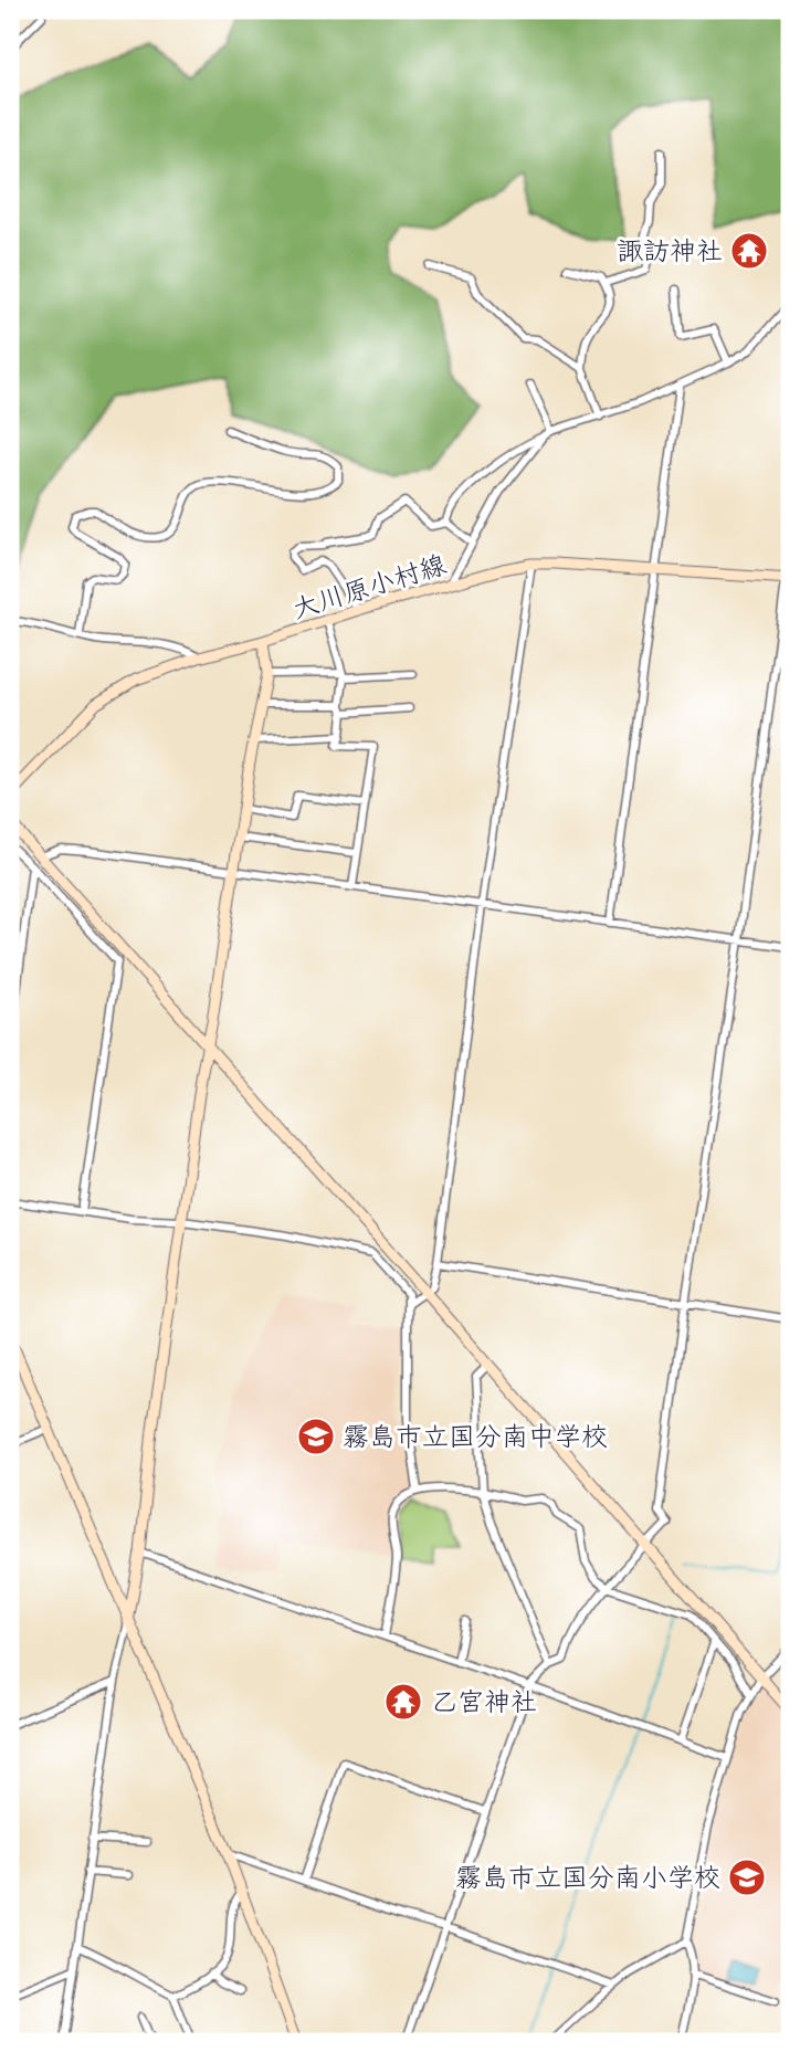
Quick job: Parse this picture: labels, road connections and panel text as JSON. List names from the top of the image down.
{
  "streets": {
    "main road": ["大川原小村線"]
  },
  "places": {
    "temple": ["諏訪神社", "乙宮神社"],
    "school or university": ["霧島市立国分南中学校", "霧島市立国分南小学校"]
  }
}
